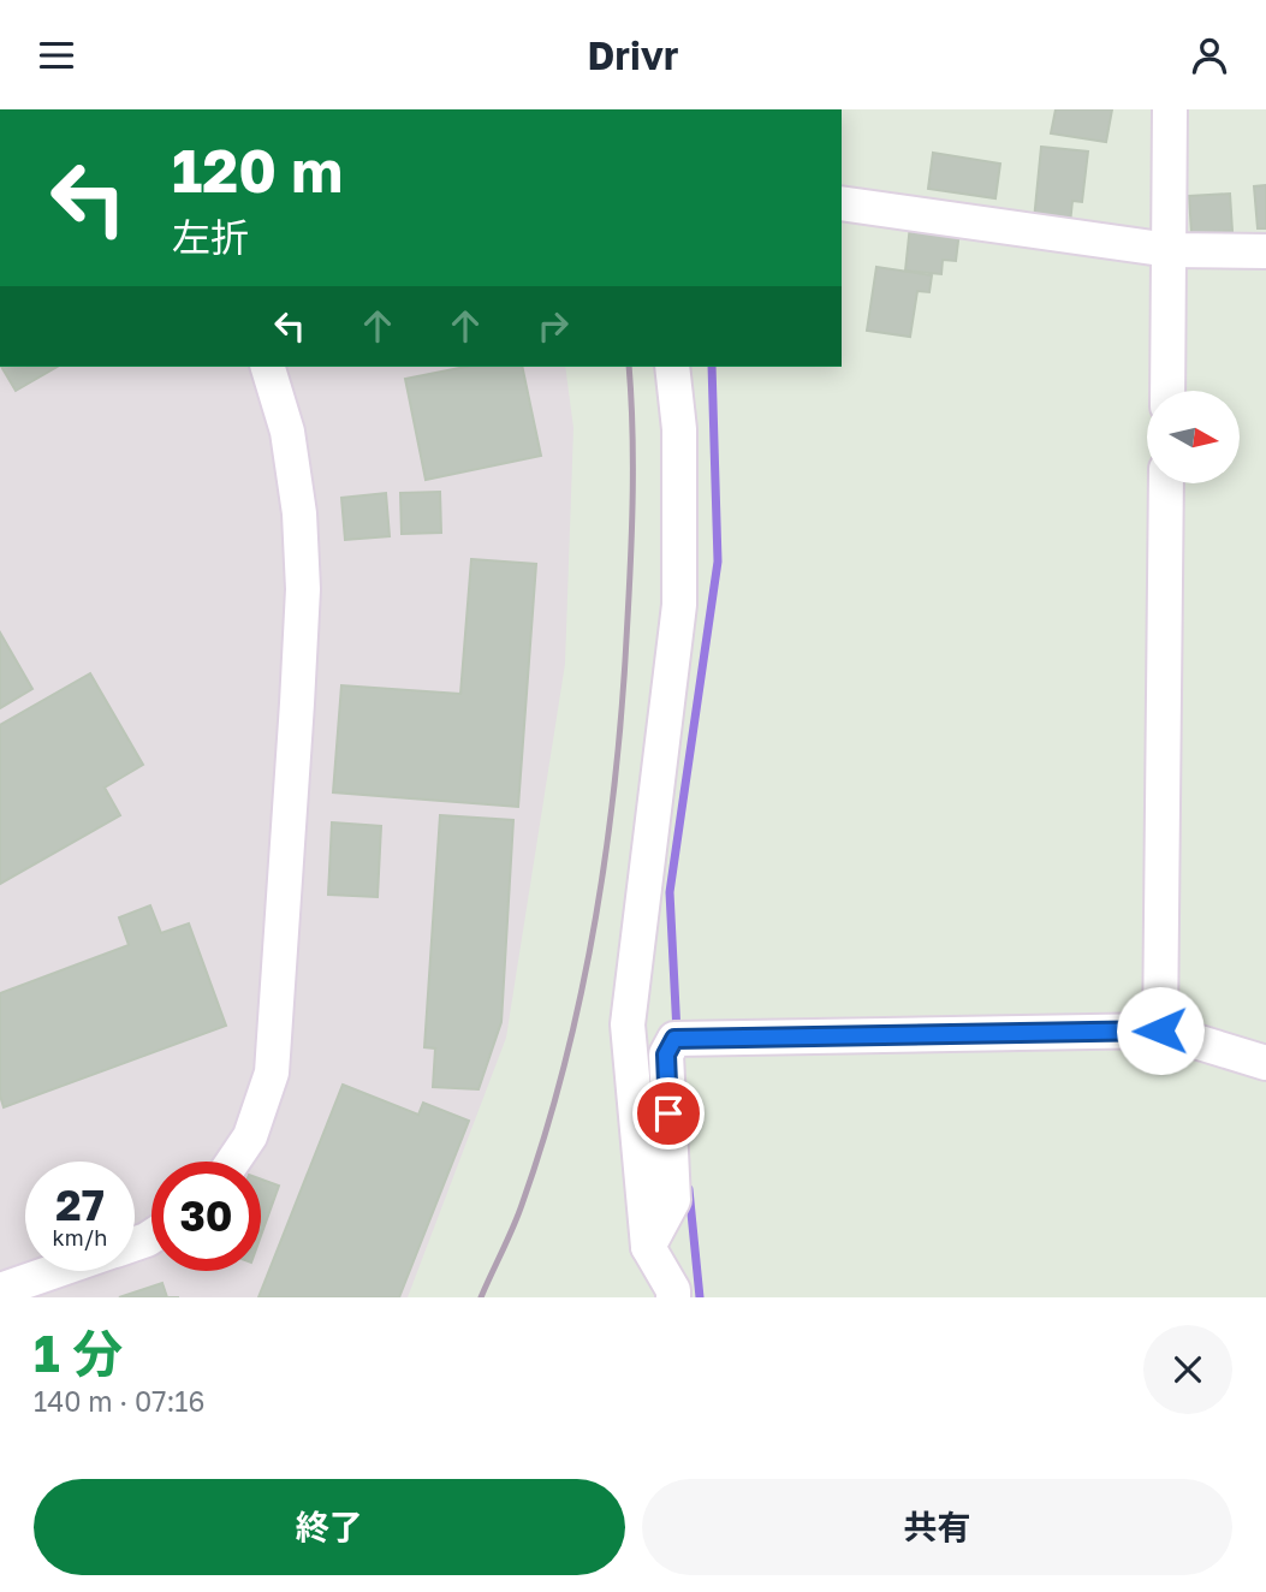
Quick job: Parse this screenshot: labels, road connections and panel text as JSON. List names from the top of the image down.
{
  "north": "right",
  "page": {
    "header": "Drivr",
    "turn": ["120 m", "左折"],
    "speed": "27 km/h",
    "limit": "30",
    "heading": ["1 分", "140 m · 07:16"],
    "buttons": ["終了", "共有"]
  }
}
